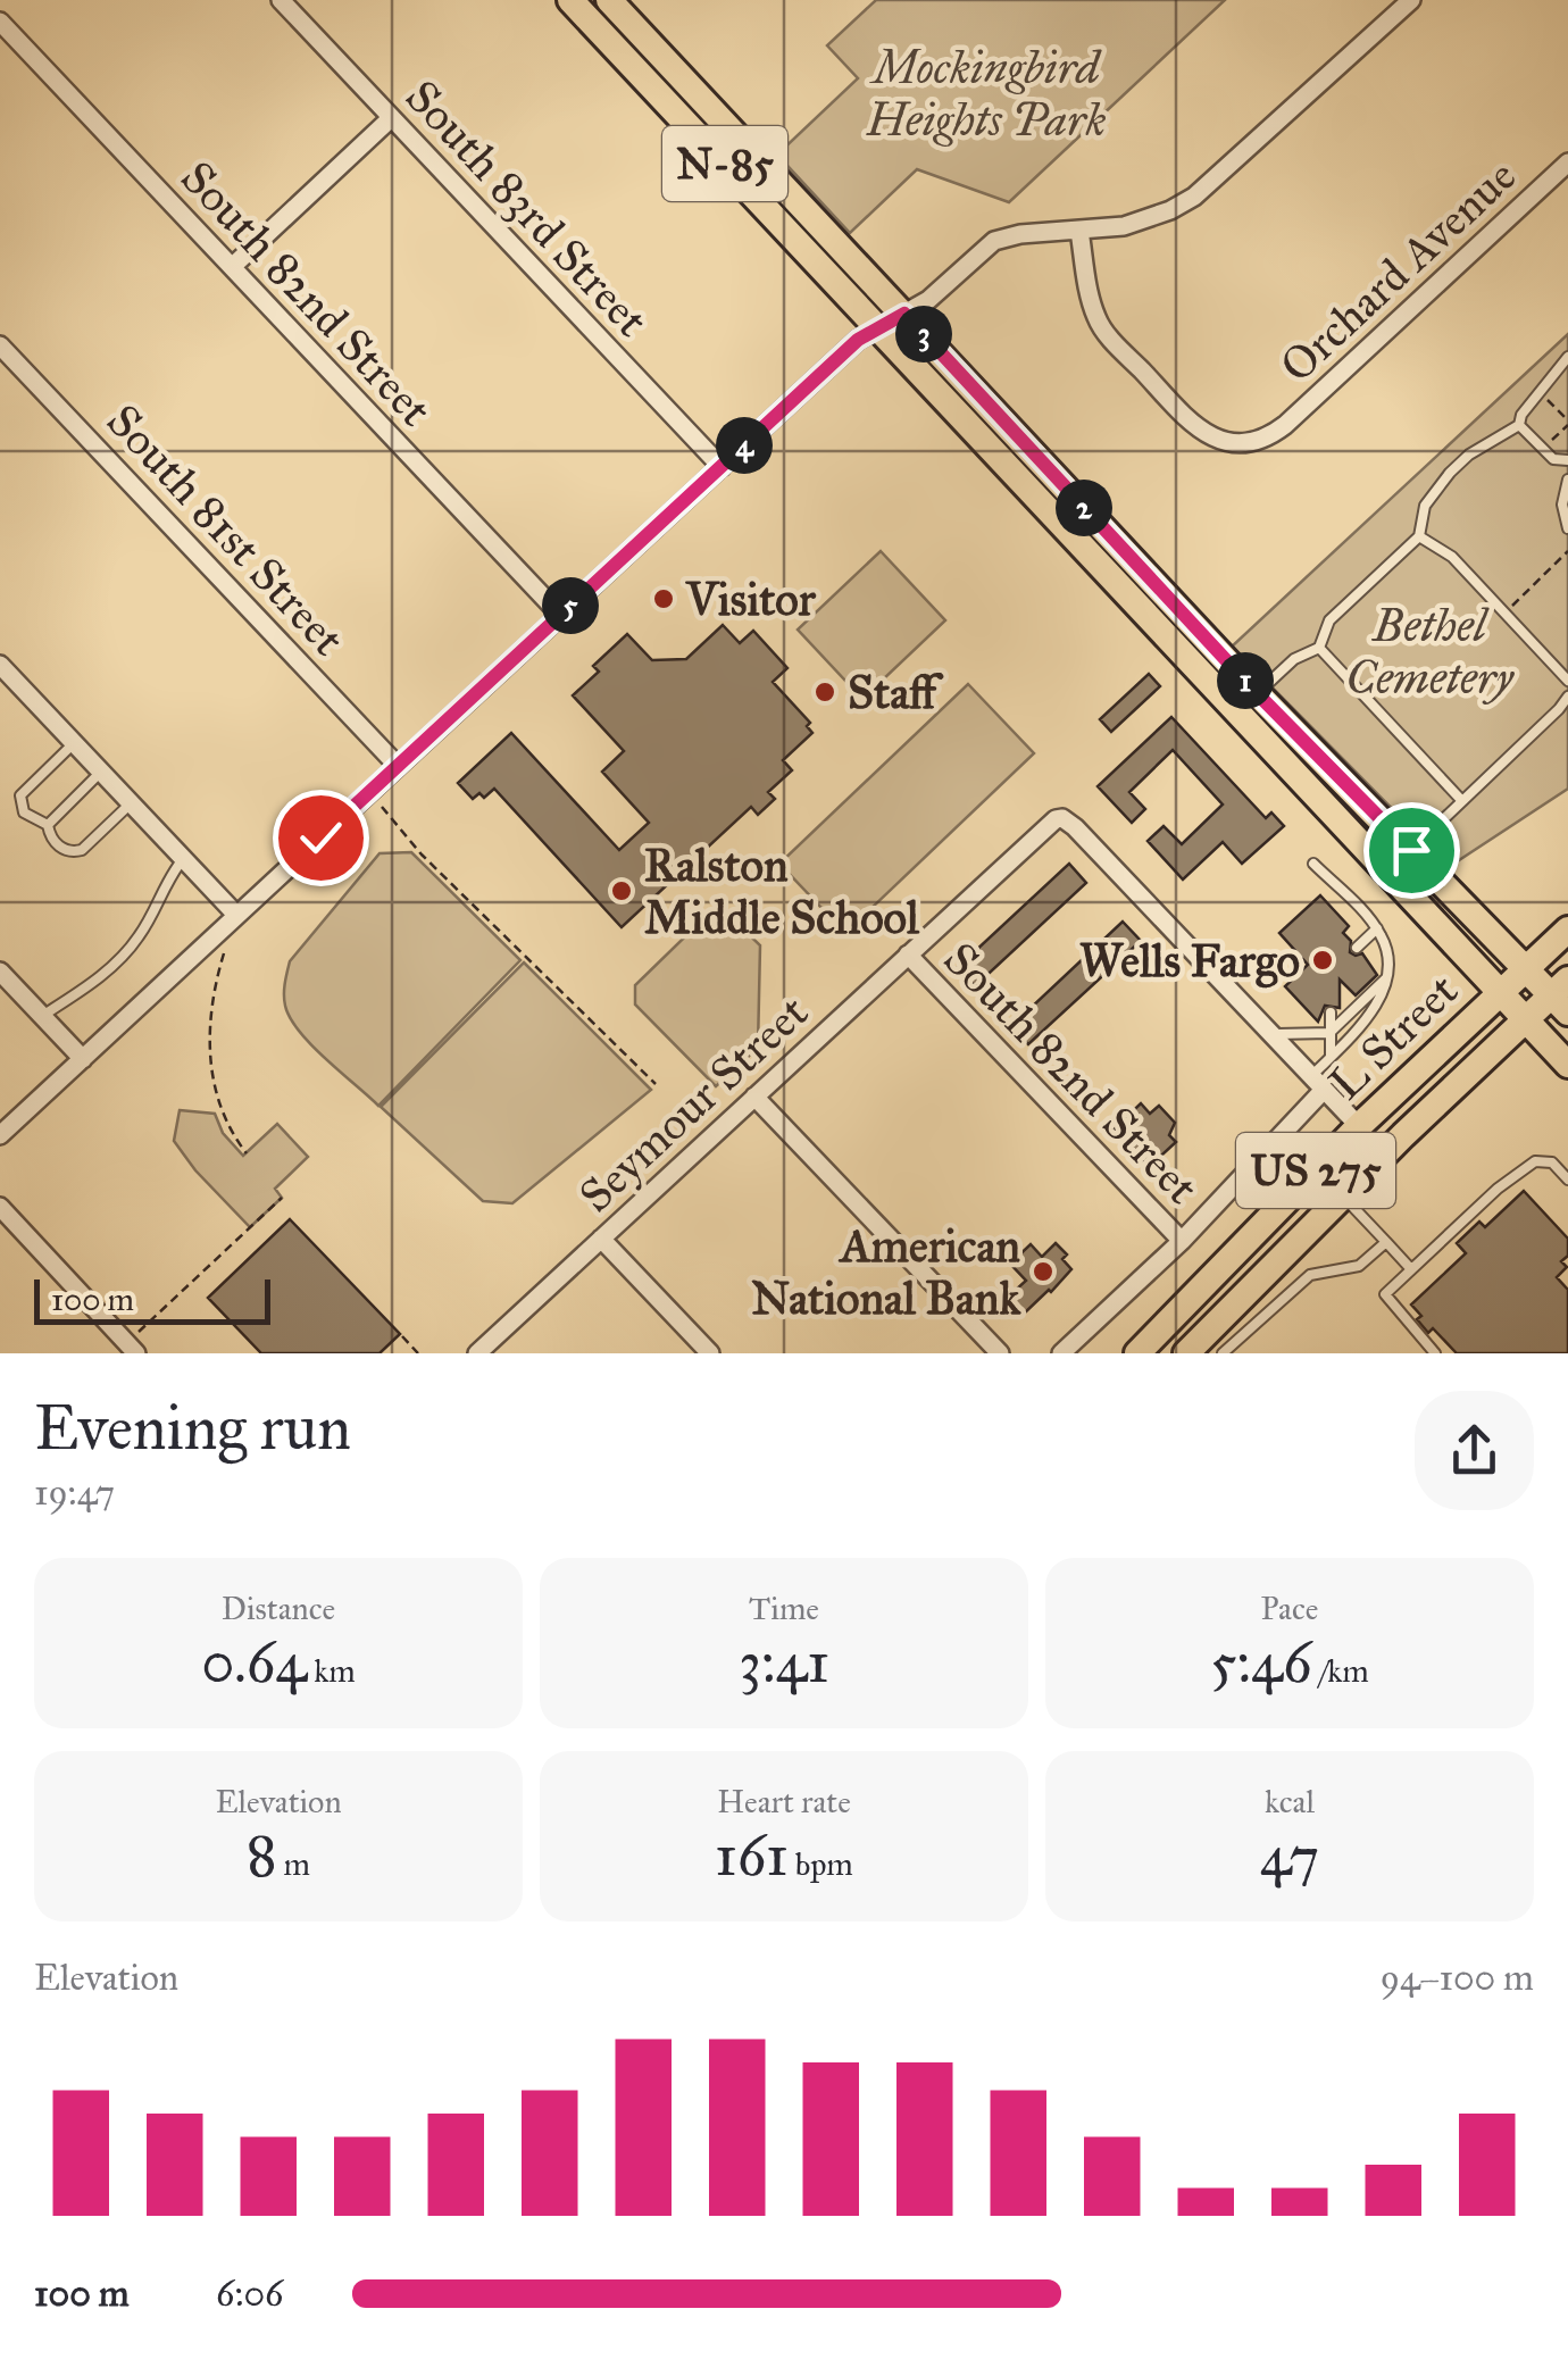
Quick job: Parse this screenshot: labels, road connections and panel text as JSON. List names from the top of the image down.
{
  "streets": {
    "main road": ["N-85", "L Street", "US 275"],
    "street": [
      "South 83rd Street",
      "Orchard Avenue",
      "South 82nd Street",
      "South 81st Street",
      "Seymour Street"
    ]
  },
  "crossings": [
    ["N-85", "L Street"],
    ["South 82nd Street", "Seymour Street"]
  ],
  "parks": ["Mockingbird Heights Park", "Bethel Cemetery"],
  "places": [
    "Visitor",
    "Staff",
    "Ralston Middle School",
    "Wells Fargo",
    "American National Bank"
  ],
  "scale_bar": "100 m",
  "page": {
    "pins": [
      "3",
      "4",
      "2",
      "5",
      "1"
    ],
    "scale": "100 m",
    "heading": ["Evening run", "19:47"],
    "stats": [
      ["Distance", "0.64 km"],
      ["Time", "3:41"],
      ["Pace", "5:46 /km"],
      ["Elevation", "8 m"],
      ["Heart rate", "161 bpm"],
      ["kcal", "47"]
    ],
    "chart": ["Elevation", "94–100 m"],
    "list": [
      {
        "name": "100 m",
        "note": "6:06"
      }
    ]
  }
}
